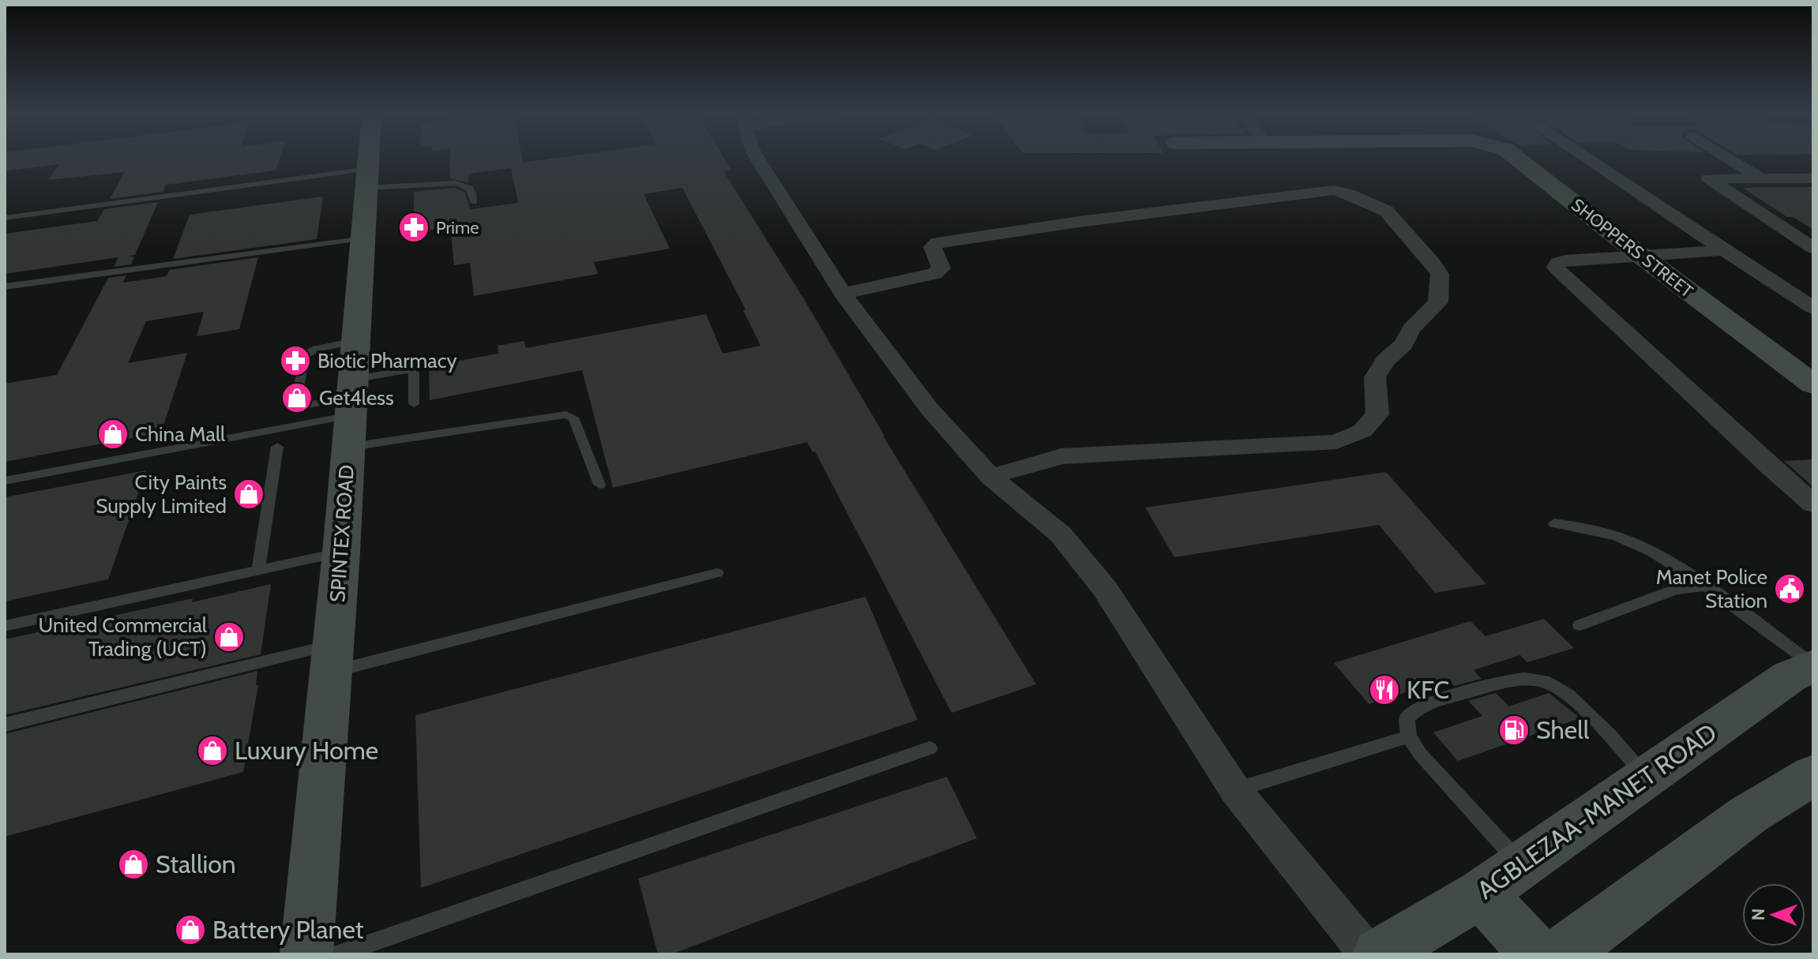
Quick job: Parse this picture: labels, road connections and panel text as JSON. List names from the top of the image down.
{
  "streets": {
    "main road": ["SHOPPERS STREET", "SPINTEX ROAD", "AGBLEZAA-MANET ROAD"]
  },
  "places": {
    "pharmacy": ["Prime", "Biotic Pharmacy"],
    "shop": [
      "Get4less",
      "China Mall",
      "City Paints Supply Limited",
      "United Commercial Trading (UCT)",
      "Luxury Home",
      "Stallion",
      "Battery Planet"
    ],
    "public building": ["Manet Police Station"],
    "restaurant": ["KFC"],
    "fuel station": ["Shell"]
  },
  "north": "left"
}
